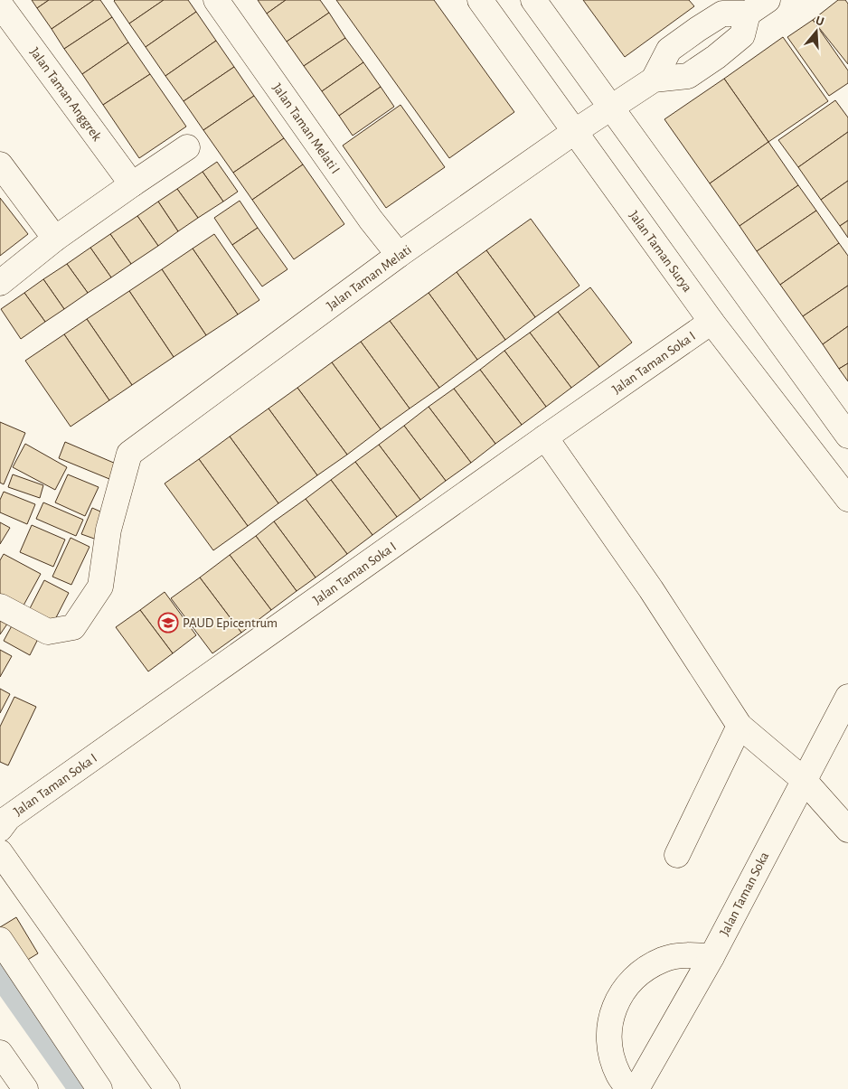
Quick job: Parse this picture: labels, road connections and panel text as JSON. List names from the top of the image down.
{
  "streets": {
    "street": [
      "Jalan Taman Anggrek",
      "Jalan Taman Melati I",
      "Jalan Taman Surya",
      "Jalan Taman Melati",
      "Jalan Taman Soka I",
      "Jalan Taman Soka"
    ]
  },
  "crossings": [
    ["Jalan Taman Melati I", "Jalan Taman Melati"],
    ["Jalan Taman Surya", "Jalan Taman Melati"],
    ["Jalan Taman Surya", "Jalan Taman Soka I"]
  ],
  "places": {
    "school or university": ["PAUD Epicentrum"]
  },
  "north": "top"
}
